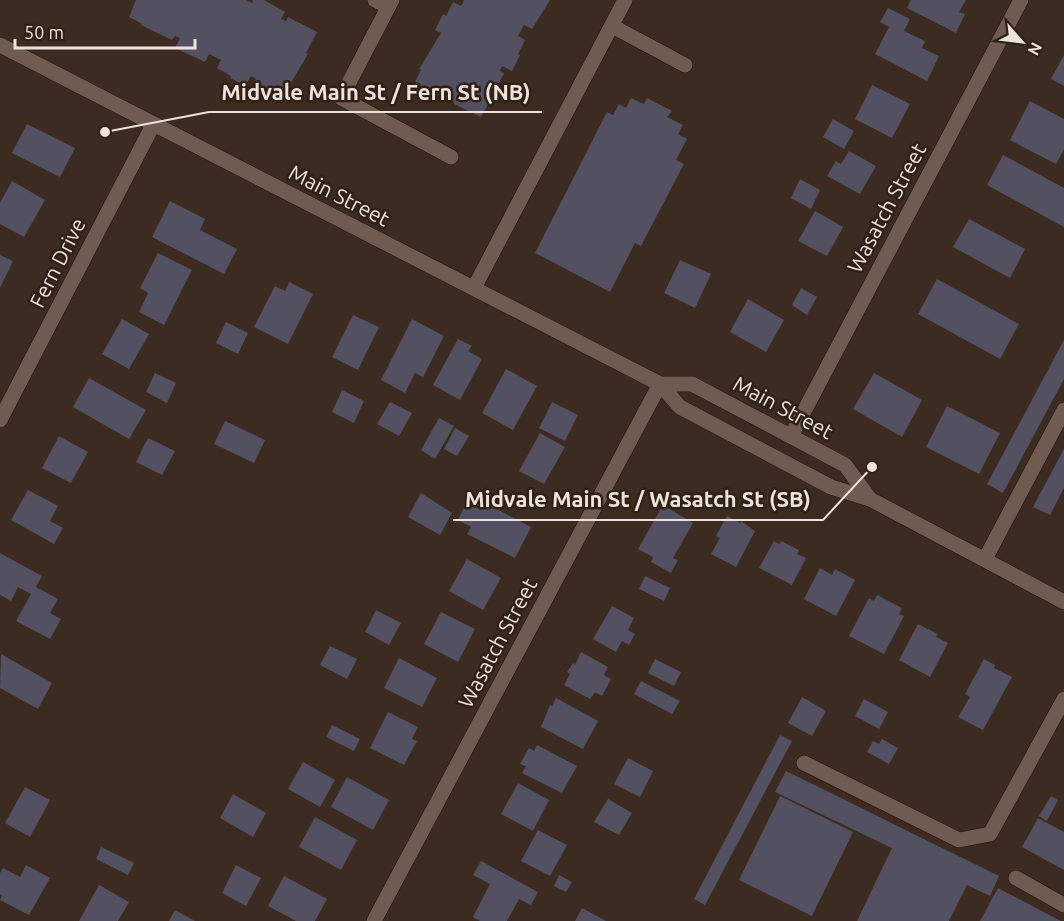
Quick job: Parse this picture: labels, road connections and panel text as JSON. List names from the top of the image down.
{
  "streets": {
    "street": ["Main Street", "Wasatch Street", "Fern Drive"]
  },
  "crossings": [
    ["Main Street", "Wasatch Street"],
    ["Main Street", "Fern Drive"]
  ],
  "places": ["Midvale Main St / Fern St (NB)", "Midvale Main St / Wasatch St (SB)"],
  "scale_bar": "50 m",
  "north": "bottom right"
}
